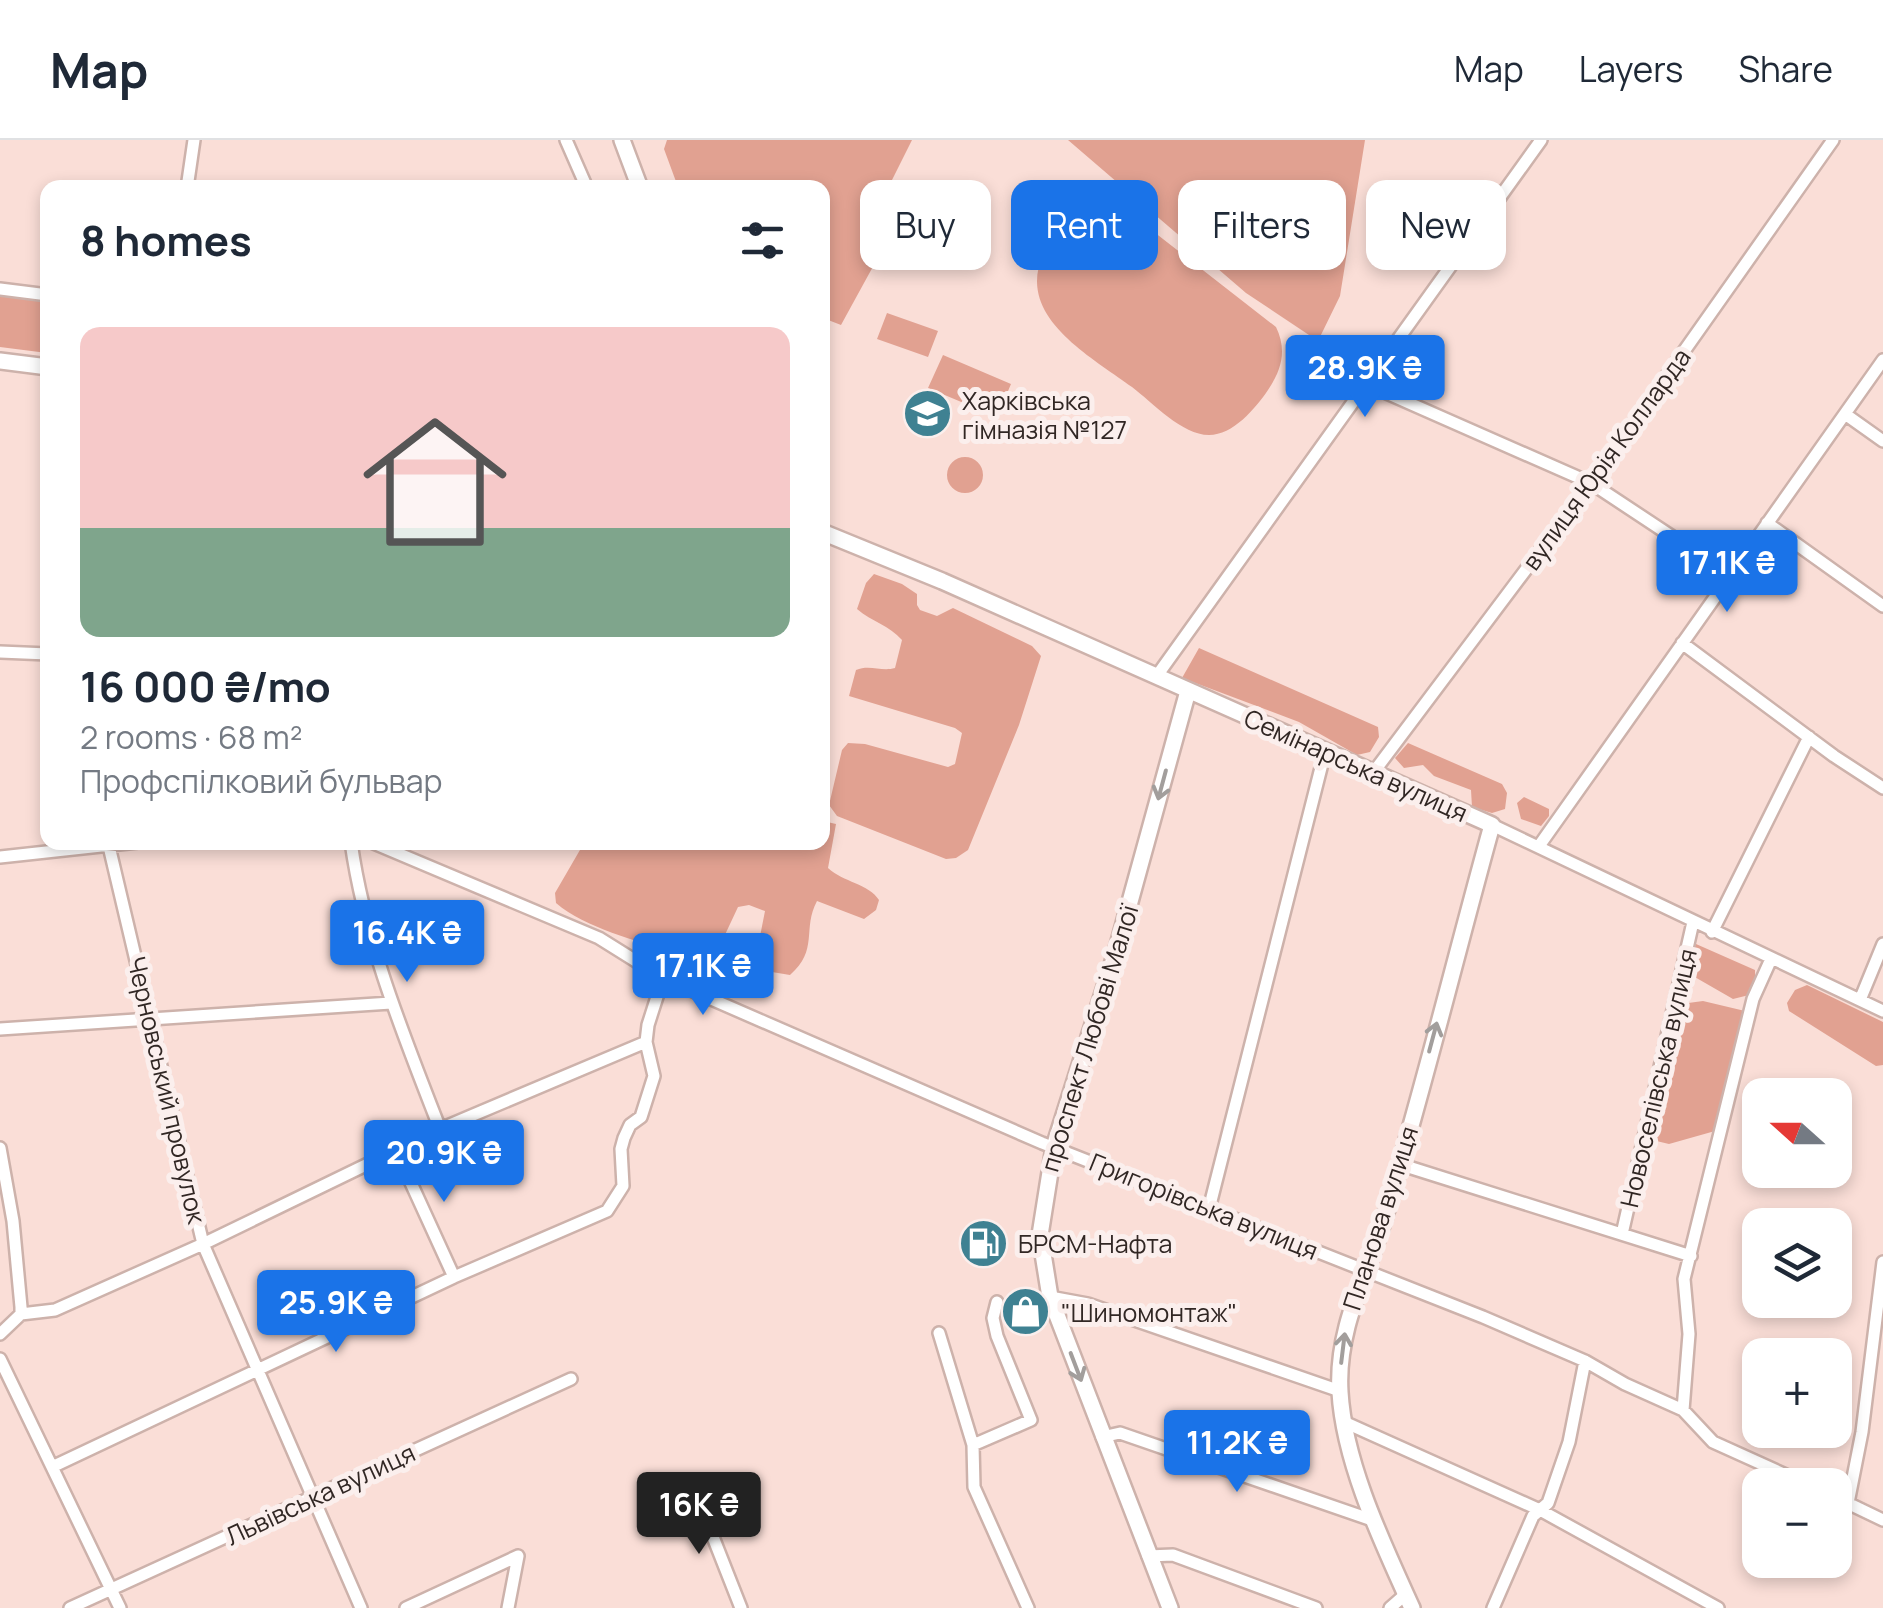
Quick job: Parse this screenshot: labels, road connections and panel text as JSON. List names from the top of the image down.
{
  "streets": {
    "main road": ["Семінарська вулиця", "проспект Любові Малої", "Планова вулиця"],
    "street": [
      "вулиця Юрія Колларда",
      "Новоселівська вулиця",
      "Черновський провулок",
      "Григорівська вулиця",
      "Львівська вулиця"
    ]
  },
  "crossings": [
    ["вулиця Юрія Колларда", "Семінарська вулиця"],
    ["Семінарська вулиця", "проспект Любові Малої"],
    ["Семінарська вулиця", "Новоселівська вулиця"],
    ["Семінарська вулиця", "Планова вулиця"],
    ["проспект Любові Малої", "Григорівська вулиця"],
    ["Черновський провулок", "Львівська вулиця"],
    ["Григорівська вулиця", "Планова вулиця"]
  ],
  "one_way": ["проспект Любові Малої", "Планова вулиця"],
  "places": {
    "school or university": ["Харківська гімназія №127"],
    "fuel station": ["БРСМ-Нафта"],
    "shop": ["\"Шиномонтаж\""]
  },
  "north": "left",
  "page": {
    "header": "Map",
    "nav": ["Map", "Layers", "Share"],
    "chip": [
      "Buy",
      "Rent",
      "Filters",
      "New"
    ],
    "heading": "8 homes",
    "list": [
      {
        "name": "16 000 ₴/mo",
        "note": "2 rooms · 68 m² · Профспілковий бульвар"
      }
    ],
    "price": [
      "28.9K ₴",
      "17.1K ₴",
      "16.4K ₴",
      "17.1K ₴",
      "20.9K ₴",
      "25.9K ₴",
      "11.2K ₴",
      "16K ₴"
    ],
    "map_buttons": ["+", "−"]
  }
}
